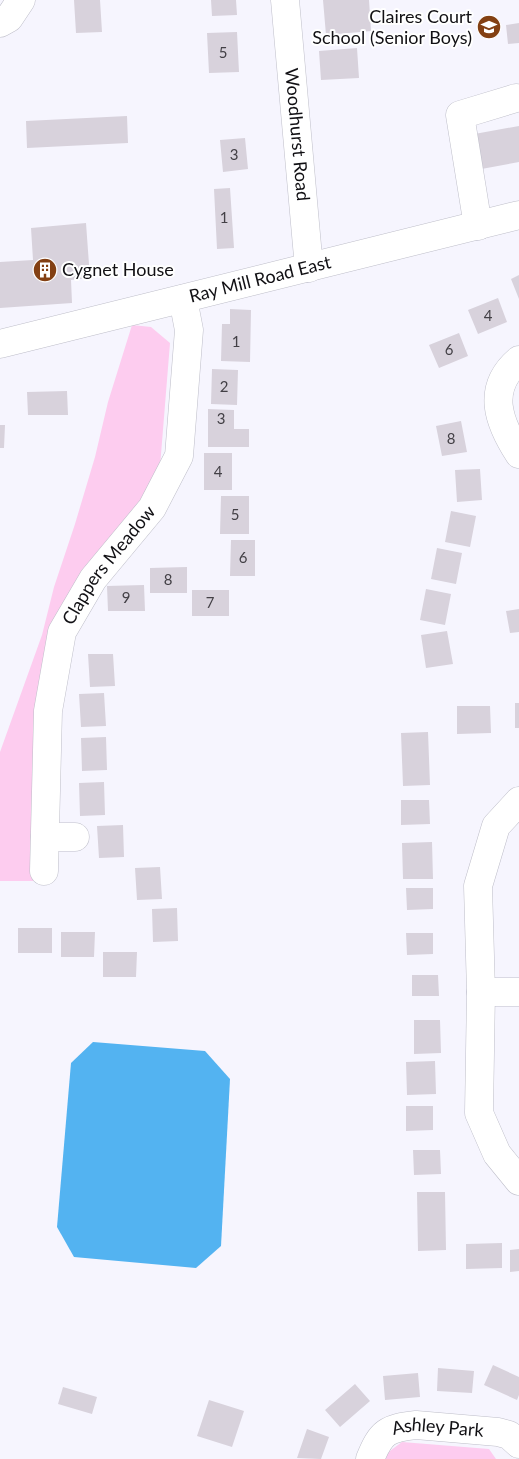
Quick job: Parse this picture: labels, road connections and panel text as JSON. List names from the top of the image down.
{
  "streets": {
    "street": [
      "Woodhurst Road",
      "Ray Mill Road East",
      "Clappers Meadow",
      "Ashley Park"
    ]
  },
  "crossings": [
    ["Woodhurst Road", "Ray Mill Road East"],
    ["Ray Mill Road East", "Clappers Meadow"]
  ],
  "places": {
    "school or university": ["Claires Court School (Senior Boys)"],
    "building": ["Cygnet House"]
  },
  "house_numbers": [
    "5",
    "3",
    "1",
    "4",
    "1",
    "6",
    "2",
    "3",
    "8",
    "4",
    "5",
    "6",
    "8",
    "9",
    "7"
  ]
}
